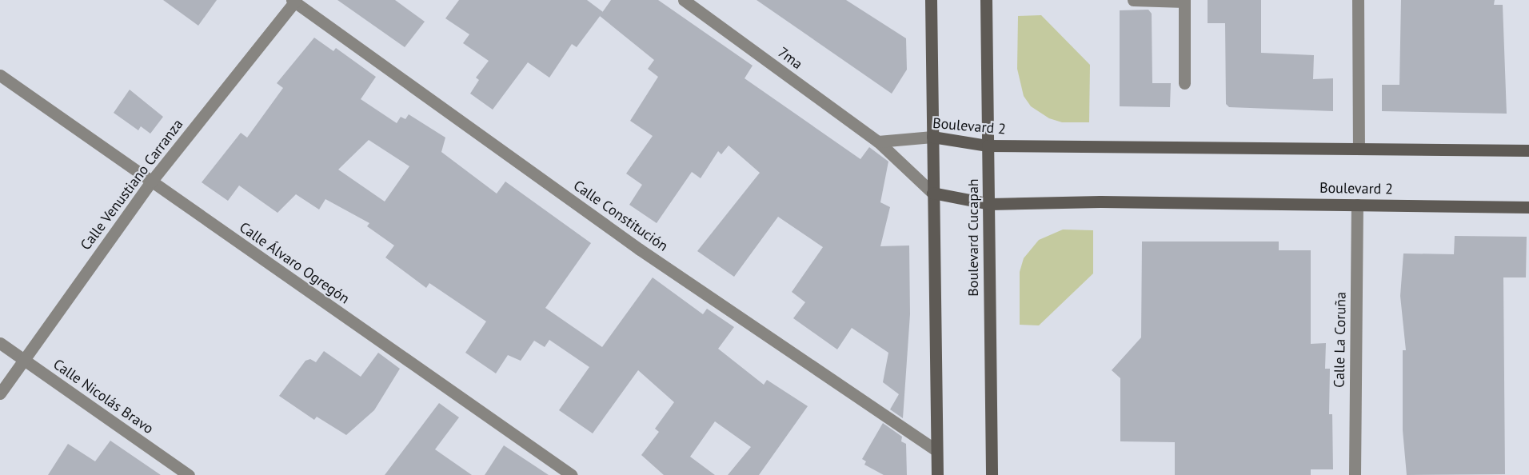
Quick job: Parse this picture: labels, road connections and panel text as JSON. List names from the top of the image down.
{
  "streets": {
    "main road": ["Boulevard 2", "Boulevard Cucapah"],
    "street": [
      "7ma",
      "Calle Venustiano Carranza",
      "Calle Constitución",
      "Calle Álvaro Ogregón",
      "Calle La Coruña",
      "Calle Nicolás Bravo"
    ]
  },
  "crossings": [
    ["7ma", "Boulevard 2"],
    ["Boulevard 2", "Boulevard Cucapah"],
    ["Boulevard 2", "Calle La Coruña"],
    ["Calle Venustiano Carranza", "Calle Constitución"],
    ["Calle Venustiano Carranza", "Calle Álvaro Ogregón"],
    ["Calle Venustiano Carranza", "Calle Nicolás Bravo"]
  ]
}
